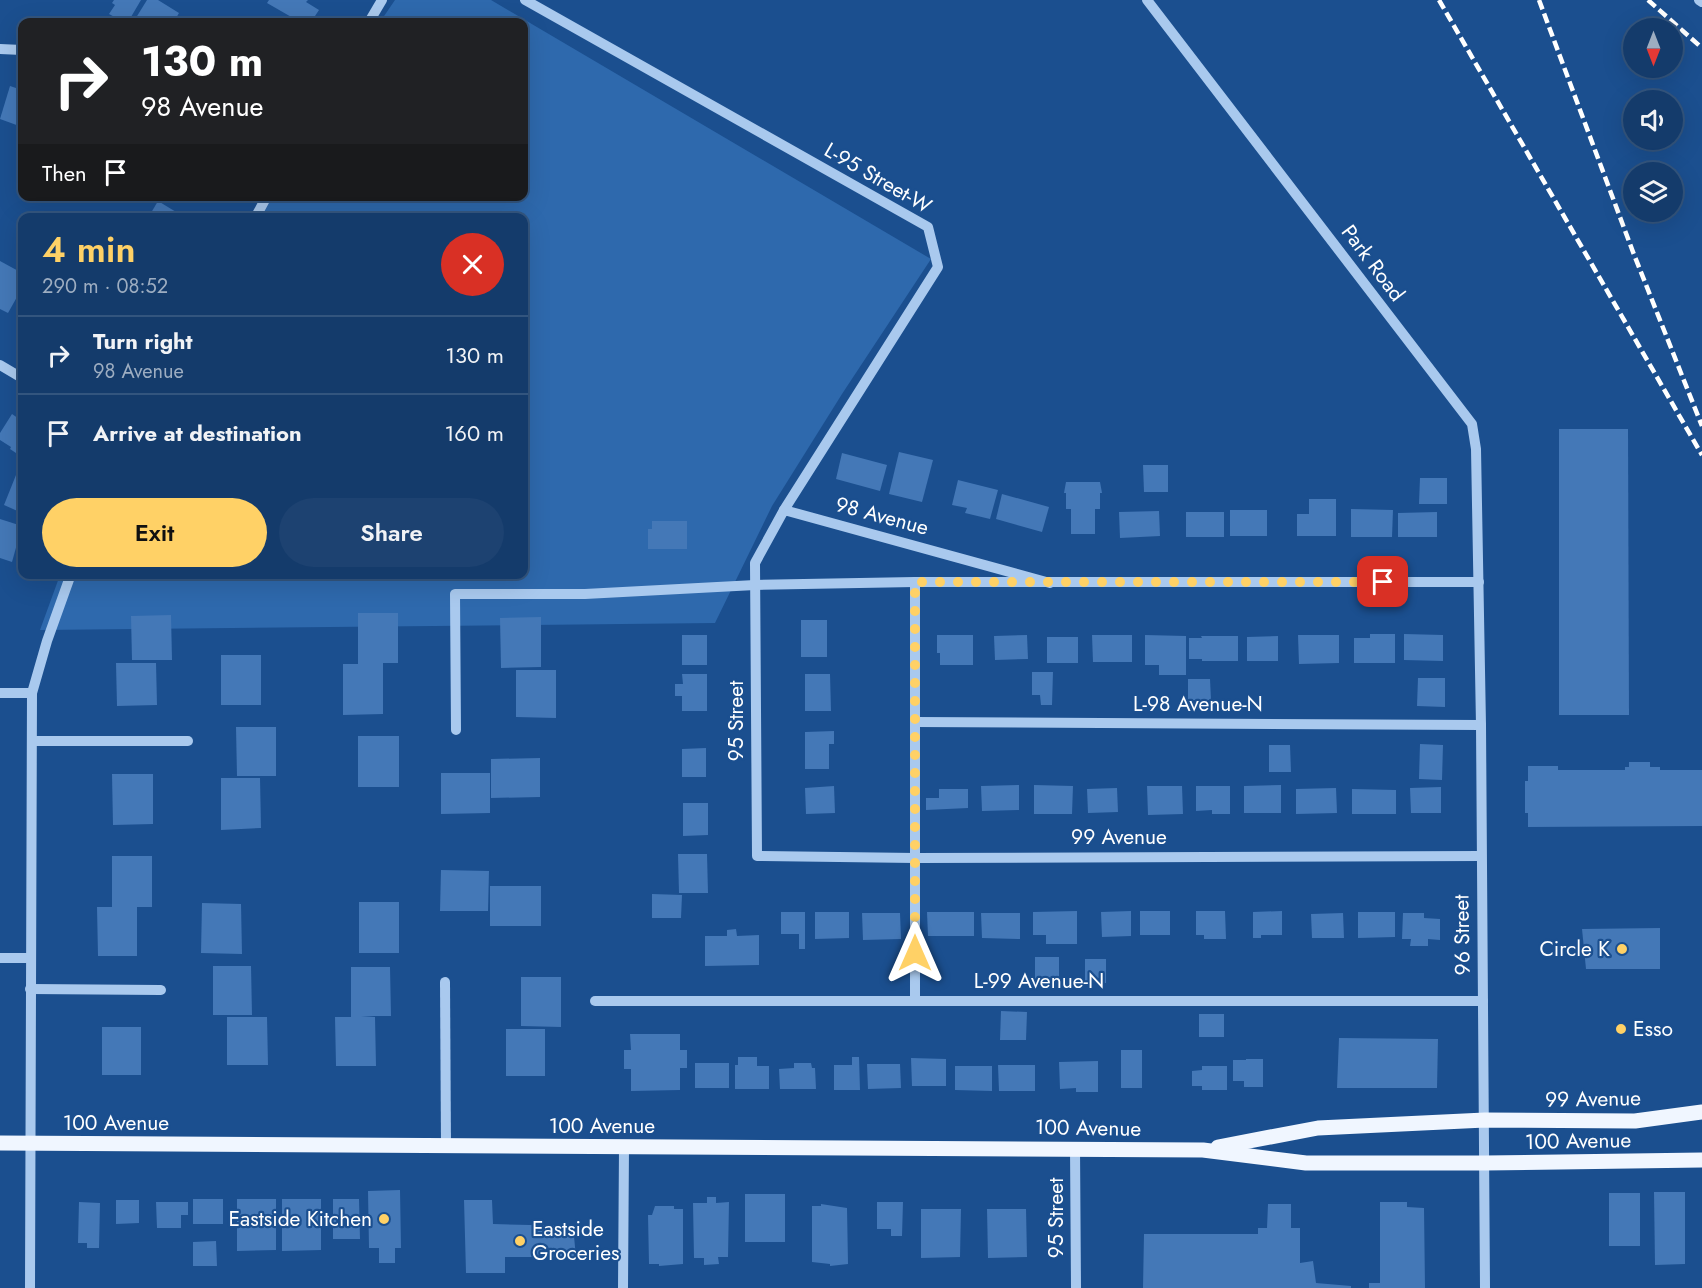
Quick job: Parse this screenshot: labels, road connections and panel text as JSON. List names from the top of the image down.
{
  "streets": {
    "main road": ["99 Avenue", "100 Avenue"],
    "street": [
      "L-95 Street-W",
      "Park Road",
      "98 Avenue",
      "L-98 Avenue-N",
      "95 Street",
      "96 Street",
      "L-99 Avenue-N"
    ]
  },
  "crossings": [
    ["L-95 Street-W", "98 Avenue"],
    ["Park Road", "98 Avenue"],
    ["Park Road", "96 Street"],
    ["98 Avenue", "95 Street"],
    ["98 Avenue", "96 Street"],
    ["L-98 Avenue-N", "96 Street"],
    ["95 Street", "99 Avenue"],
    ["95 Street", "100 Avenue"],
    ["99 Avenue", "96 Street"],
    ["99 Avenue", "100 Avenue"],
    ["96 Street", "L-99 Avenue-N"],
    ["96 Street", "100 Avenue"]
  ],
  "places": [
    "Circle K",
    "Esso",
    "Eastside Kitchen",
    "Eastside Groceries"
  ],
  "north": "bottom",
  "page": {
    "turn": ["130 m", "98 Avenue"],
    "then": "Then",
    "heading": ["4 min", "290 m · 08:52"],
    "list": [
      {
        "name": "Turn right",
        "note": "98 Avenue",
        "value": "130 m"
      },
      {
        "name": "Arrive at destination",
        "value": "160 m"
      }
    ],
    "buttons": ["Exit", "Share"]
  }
}
